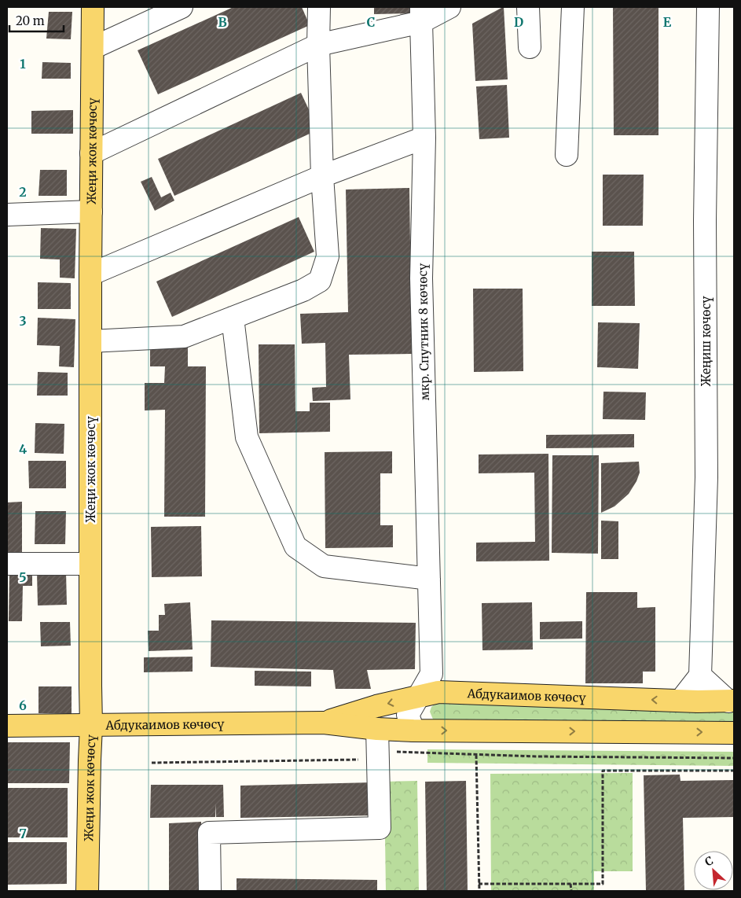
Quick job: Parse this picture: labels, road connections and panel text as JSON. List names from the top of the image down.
{
  "streets": {
    "main road": ["Жеңи жок көчөсү", "Абдукаимов көчөсү"],
    "street": ["мкр. Спутник 8 көчөсү", "Жеңиш көчөсү"]
  },
  "crossings": [
    ["Жеңи жок көчөсү", "Абдукаимов көчөсү"]
  ],
  "scale_bar": "20 m",
  "north": "top left",
  "grid": {
    "columns": [
      "B",
      "C",
      "D",
      "E"
    ],
    "rows": [
      "1",
      "2",
      "3",
      "4",
      "5",
      "6",
      "7"
    ]
  }
}
